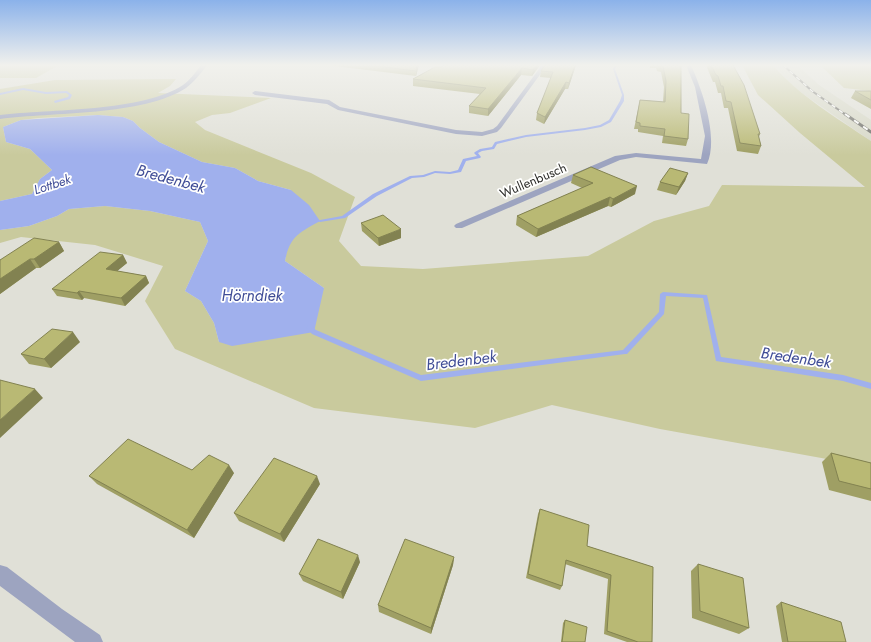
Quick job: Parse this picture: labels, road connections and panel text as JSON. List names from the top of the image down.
{
  "streets": {
    "street": ["Wullenbusch"]
  },
  "water": ["Bredenbek", "Lottbek", "Hörndiek"]
}
